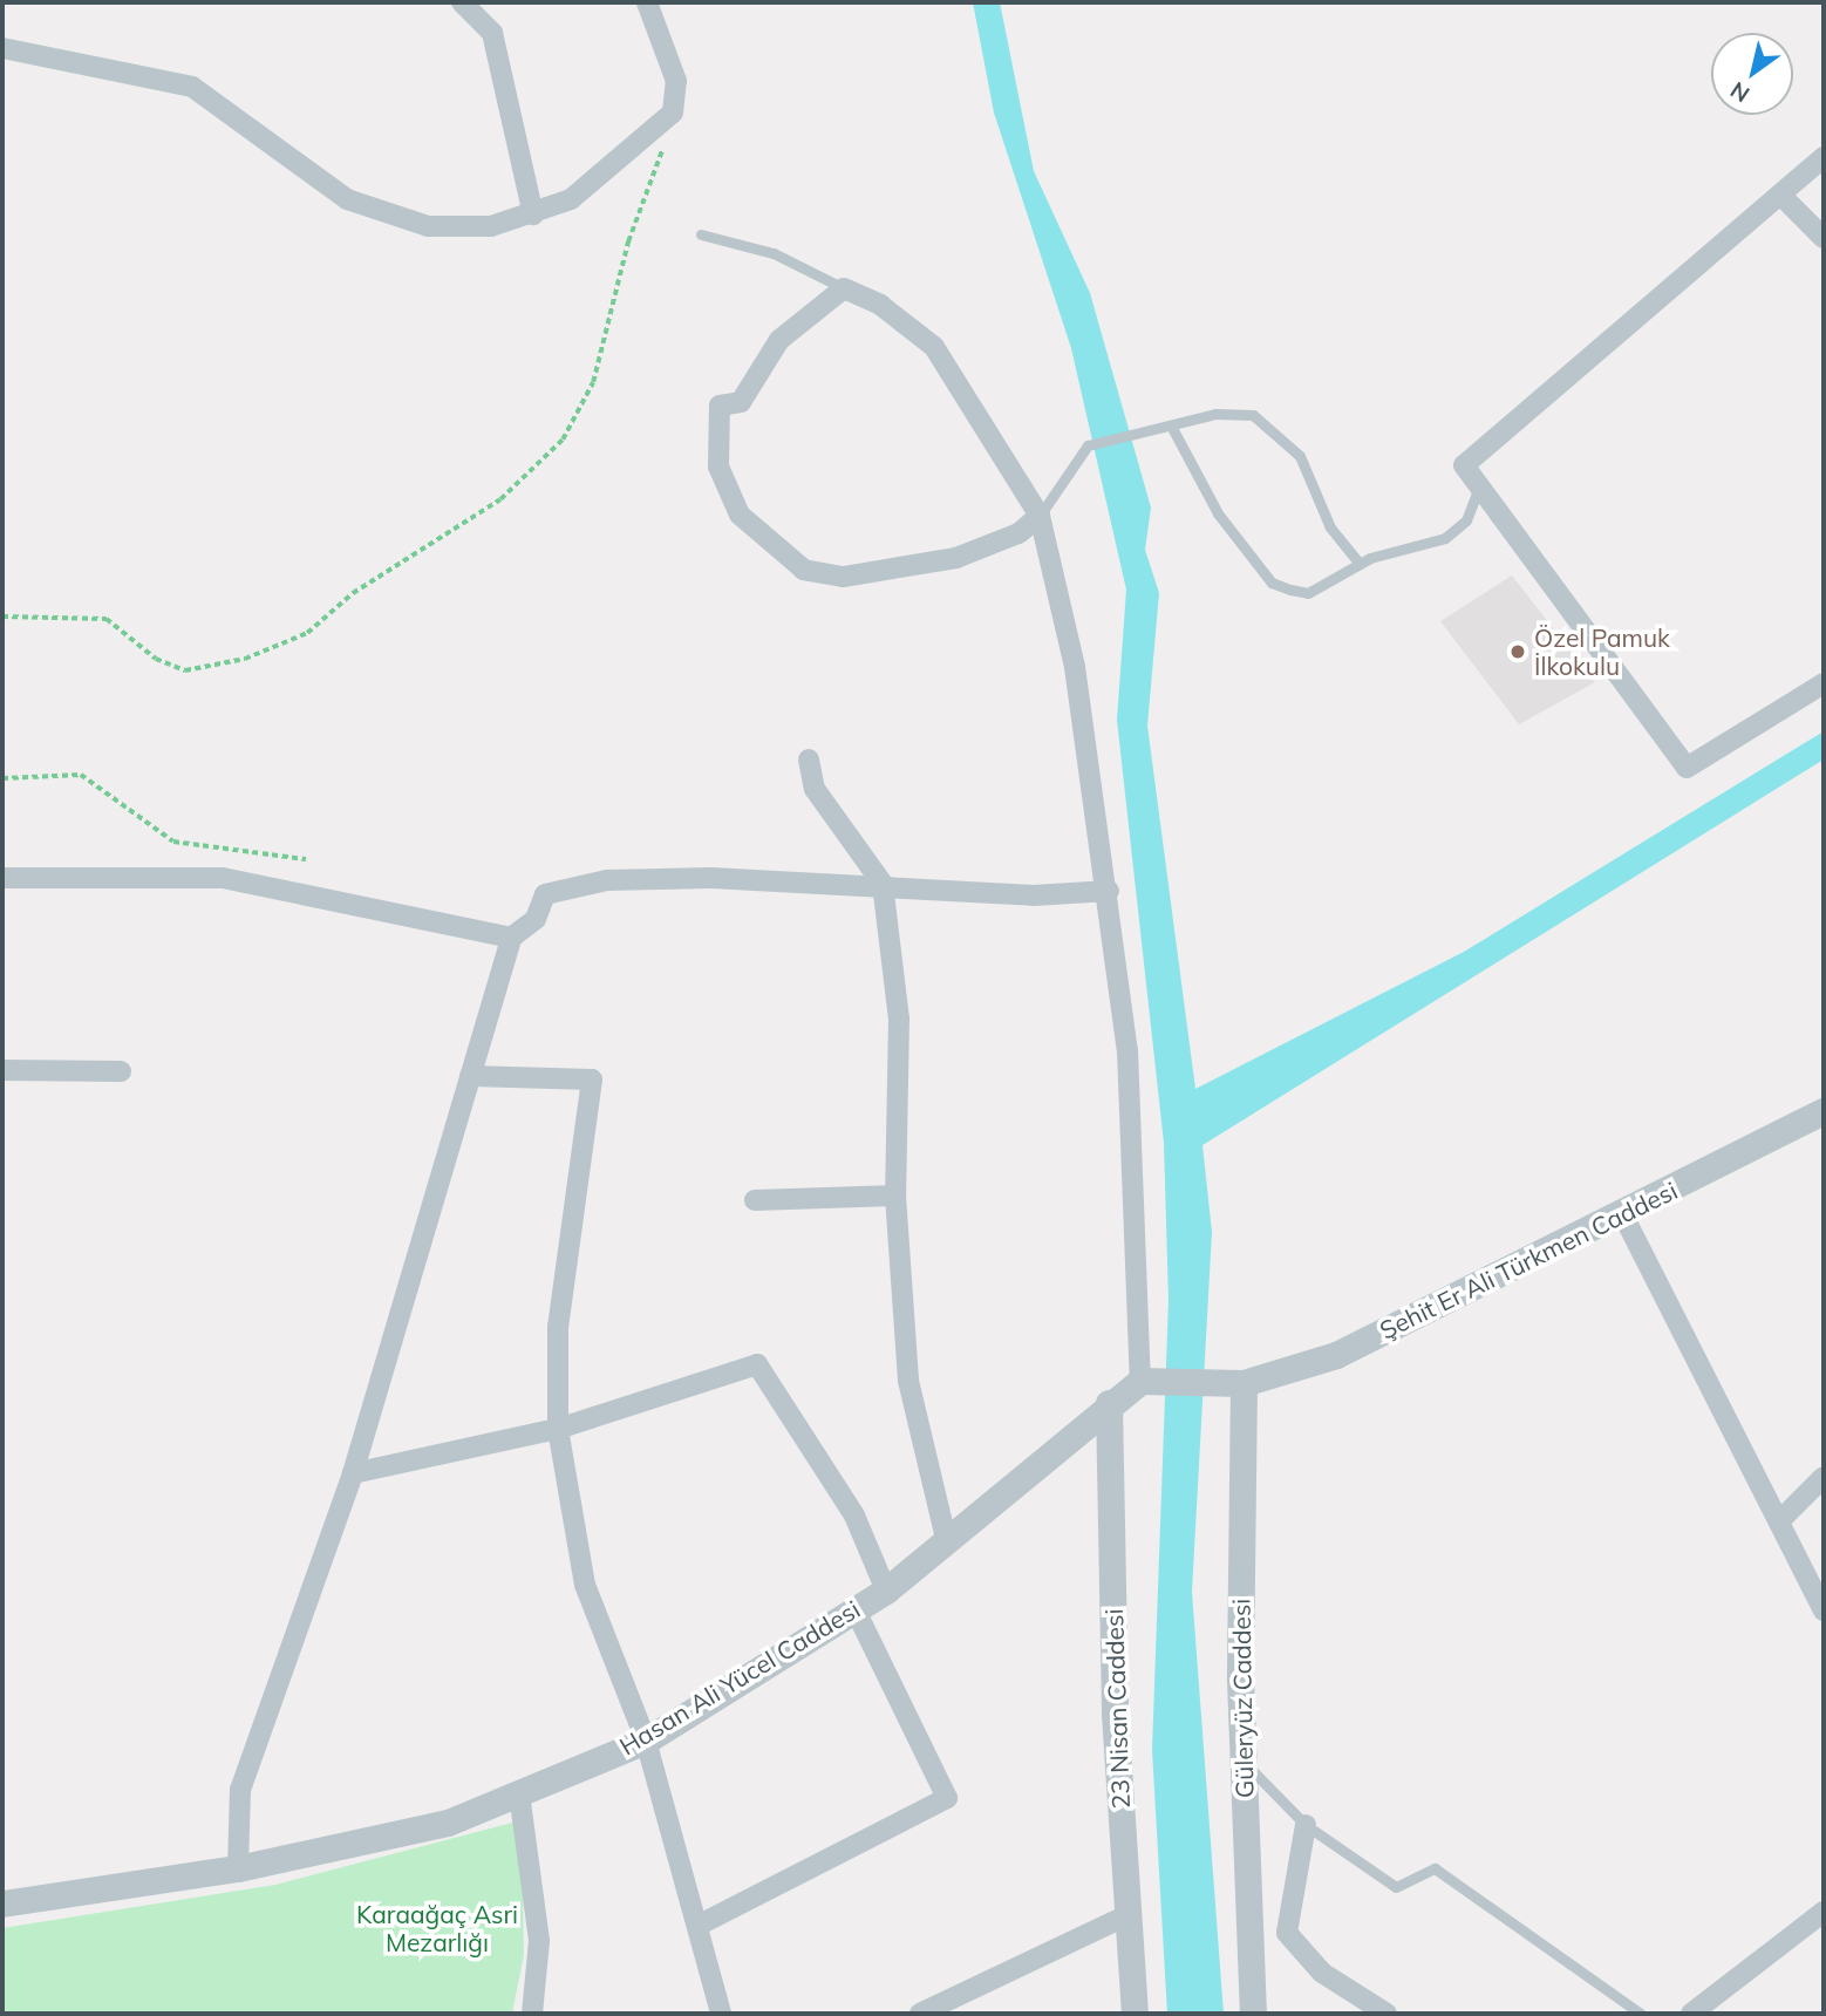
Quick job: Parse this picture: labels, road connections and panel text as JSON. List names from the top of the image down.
{
  "streets": {
    "street": [
      "Şehit Er Ali Türkmen Caddesi",
      "Hasan Ali Yücel Caddesi",
      "Güleryüz Caddesi",
      "23 Nisan Caddesi"
    ]
  },
  "crossings": [
    ["Şehit Er Ali Türkmen Caddesi", "Güleryüz Caddesi"],
    ["Hasan Ali Yücel Caddesi", "23 Nisan Caddesi"]
  ],
  "parks": ["Karaağaç Asri Mezarlığı"],
  "places": ["Özel Pamuk İlkokulu"],
  "north": "bottom left"
}
